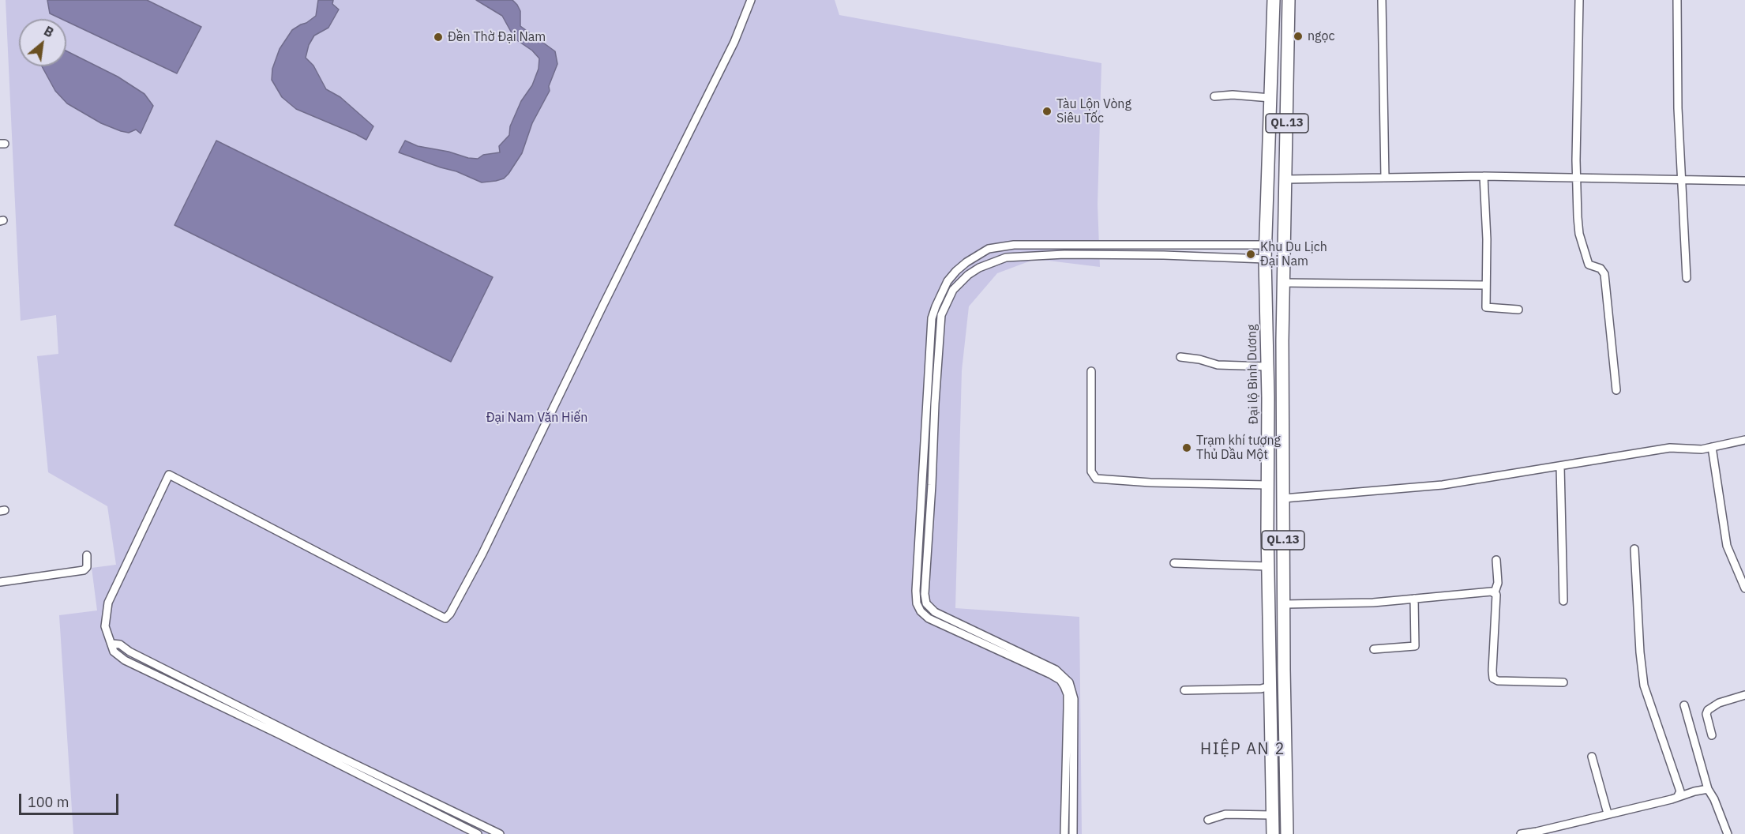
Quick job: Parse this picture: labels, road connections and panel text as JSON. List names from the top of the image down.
{
  "streets": {
    "highway": ["QL.13", "Đại lộ Bình Dương"]
  },
  "districts": ["HIỆP AN 2"],
  "parks": ["Đại Nam Văn Hiến"],
  "places": [
    "ngọc",
    "Đền Thờ Đại Nam",
    "Tàu Lộn Vòng Siêu Tốc",
    "Khu Du Lịch Đại Nam",
    "Trạm khí tượng Thủ Dầu Một"
  ],
  "scale_bar": "100 m",
  "north": "top right"
}
